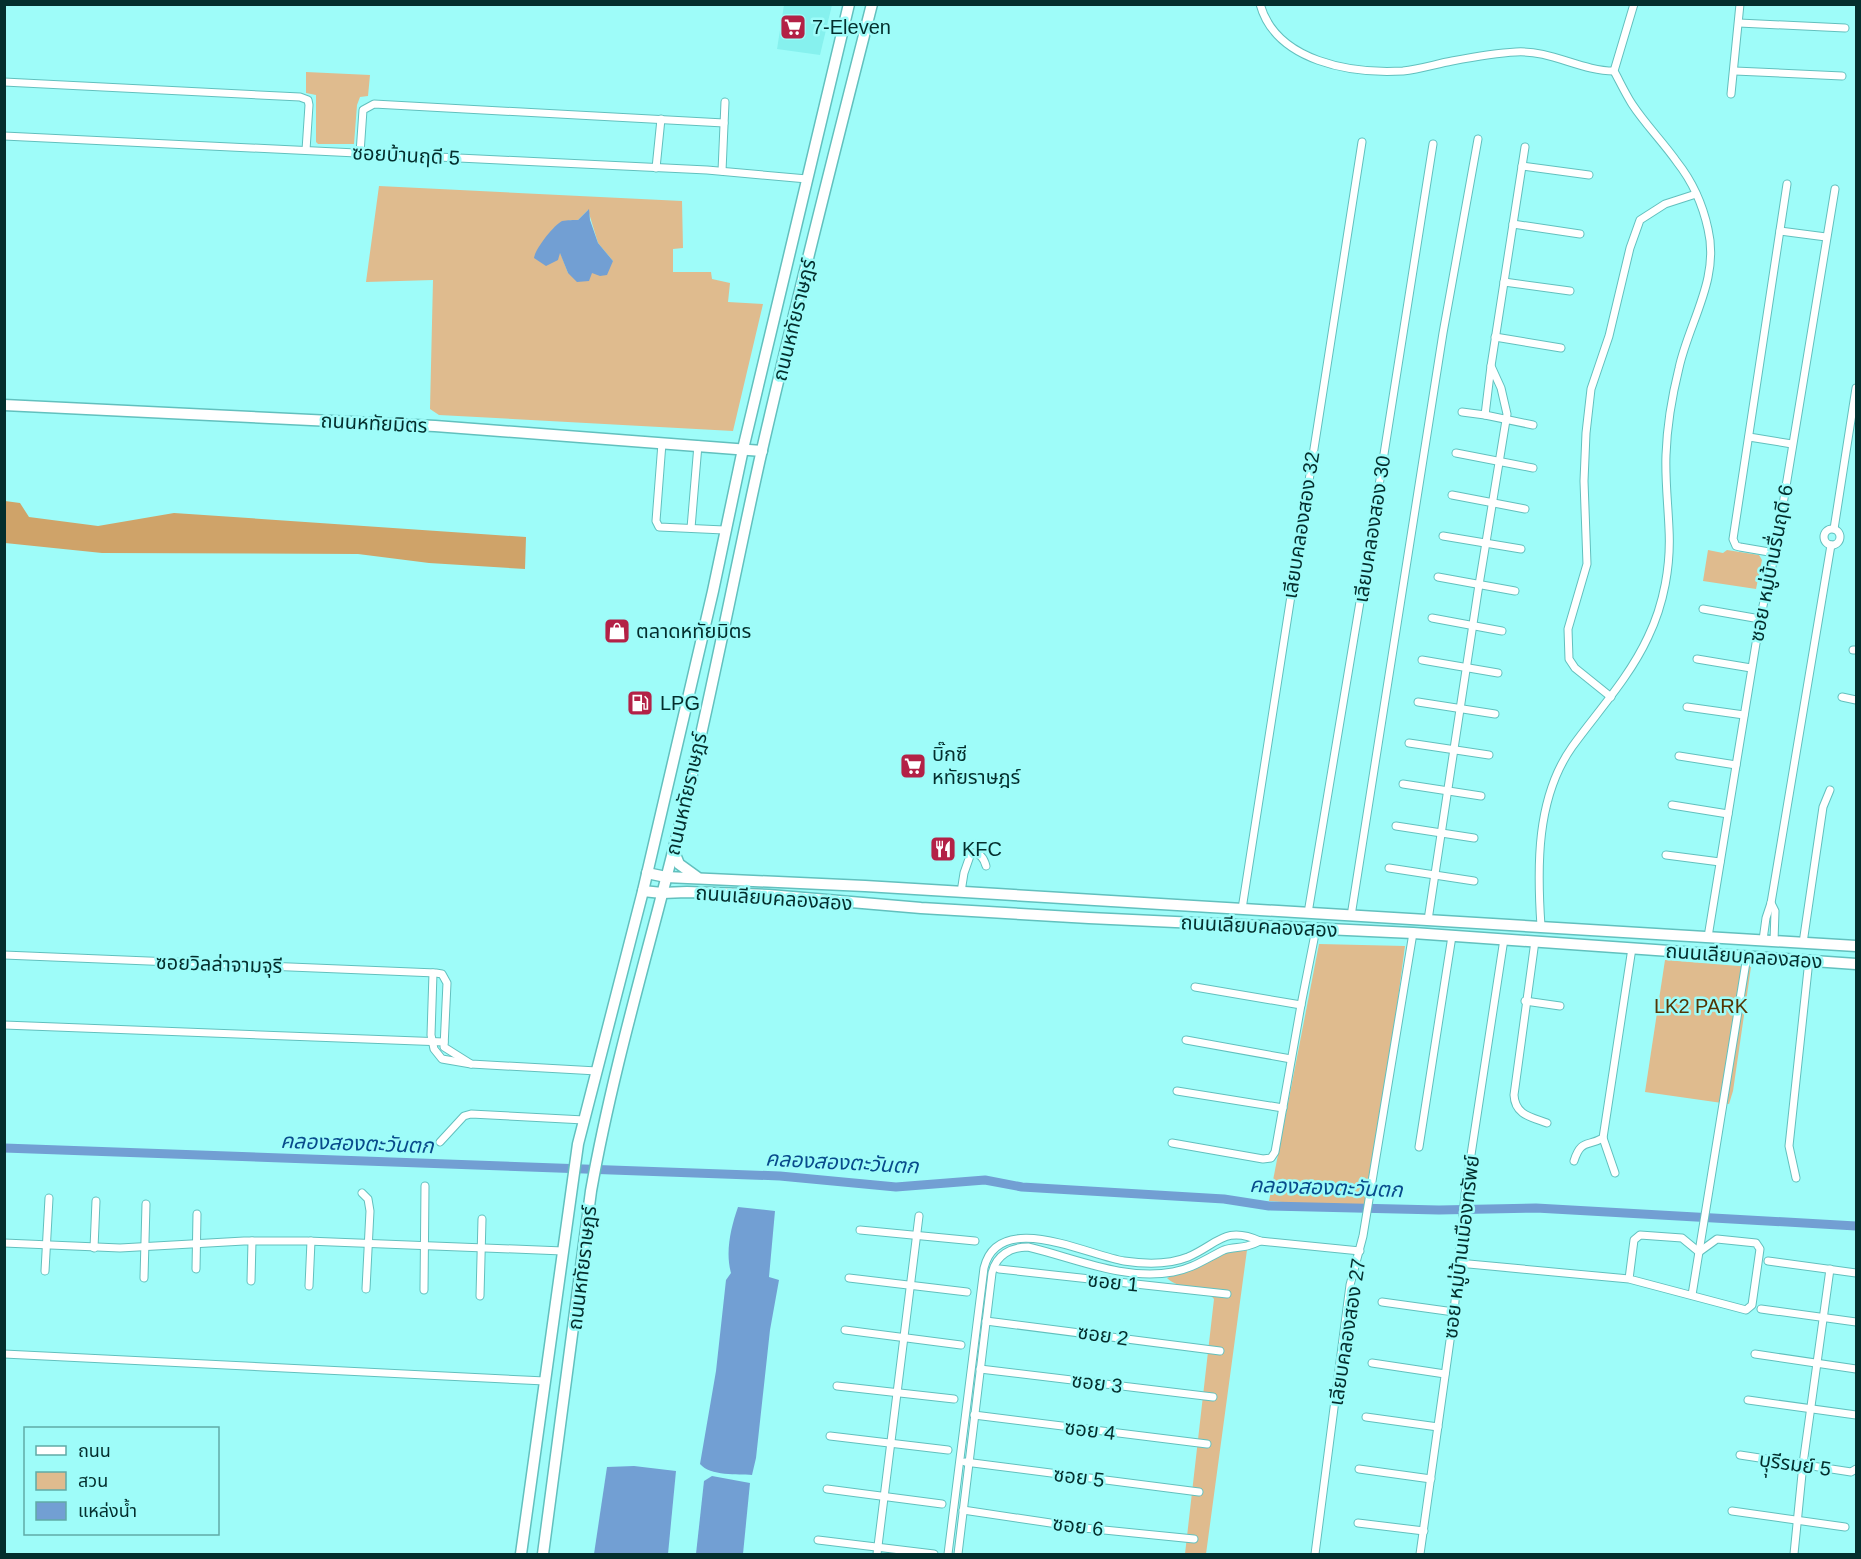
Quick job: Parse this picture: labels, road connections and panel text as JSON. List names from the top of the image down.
{
  "streets": {
    "main road": ["ถนนหทัยราษฎร์", "ถนนหทัยมิตร", "ถนนเลียบคลองสอง"],
    "street": [
      "ซอยบ้านฤดี 5",
      "เลียบคลองสอง 32",
      "เลียบคลองสอง 30",
      "ซอย หมู่บ้านรื่นฤดี 6",
      "ซอยวิลล่าจามจุรี",
      "ซอย หมู่บ้านเมืองทรัพย์",
      "ซอย 1",
      "เลียบคลองสอง 27",
      "ซอย 2",
      "ซอย 3",
      "ซอย 4",
      "บุุรีรมย์ 5",
      "ซอย 5",
      "ซอย 6"
    ]
  },
  "crossings": [
    ["ซอยบ้านฤดี 5", "ถนนหทัยราษฎร์"],
    ["ถนนหทัยราษฎร์", "ถนนหทัยมิตร"],
    ["ถนนหทัยราษฎร์", "ถนนเลียบคลองสอง"],
    ["เลียบคลองสอง 32", "ถนนเลียบคลองสอง"],
    ["เลียบคลองสอง 30", "ถนนเลียบคลองสอง"],
    ["ซอย หมู่บ้านรื่นฤดี 6", "ถนนเลียบคลองสอง"],
    ["ถนนเลียบคลองสอง", "ซอย หมู่บ้านเมืองทรัพย์"],
    ["ถนนเลียบคลองสอง", "เลียบคลองสอง 27"]
  ],
  "water": ["คลองสองตะวันตก"],
  "parks": ["LK2 PARK"],
  "places": {
    "supermarket": ["7-Eleven", "บิ๊กซี หทัยราษฎร์"],
    "shop": ["ตลาดหทัยมิตร"],
    "fuel station": ["LPG"],
    "restaurant": ["KFC"]
  },
  "legend": ["ถนน", "สวน", "แหล่งน้ำ"]
}
